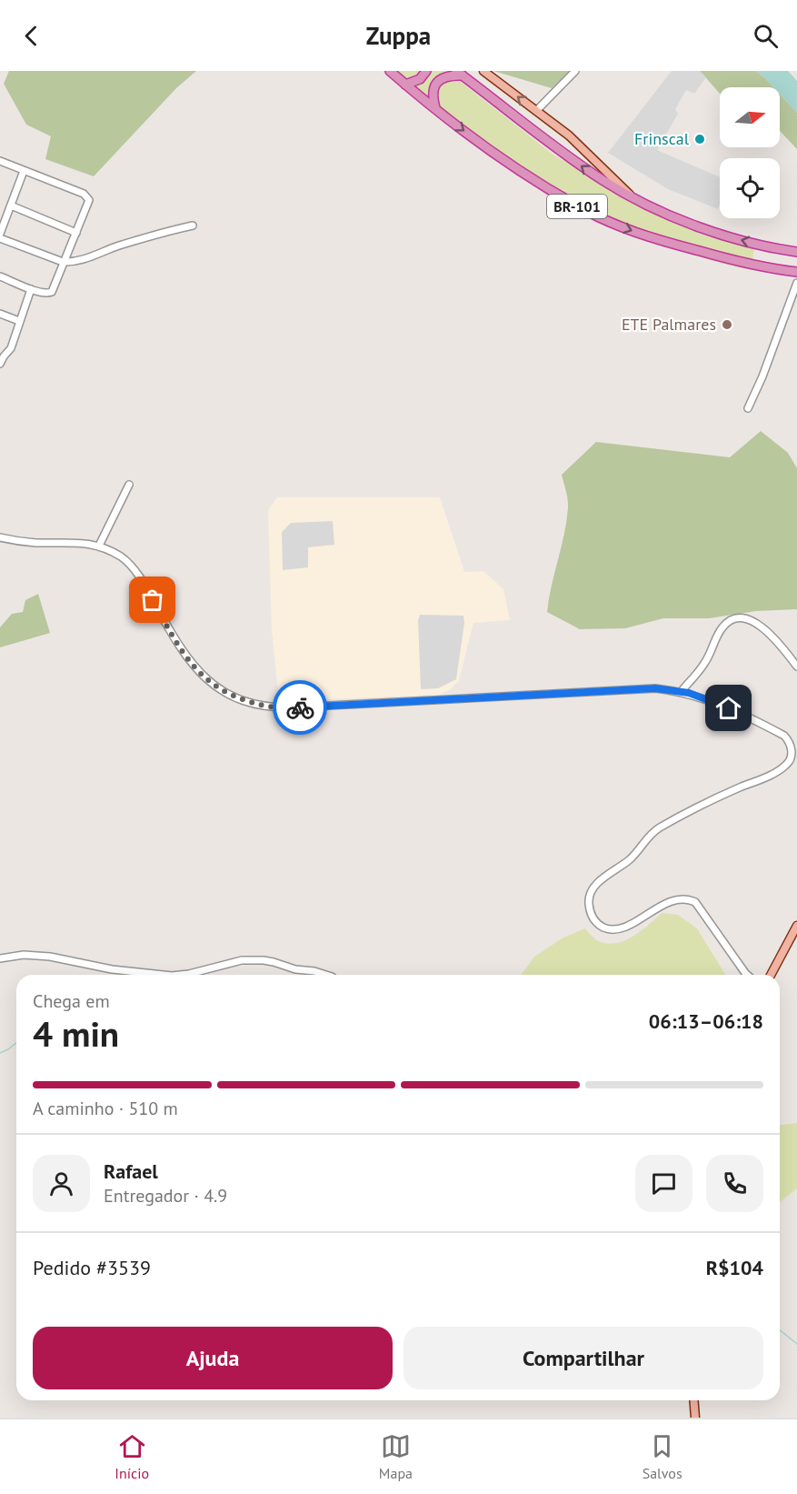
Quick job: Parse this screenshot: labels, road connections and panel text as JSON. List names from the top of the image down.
{
  "streets": {
    "highway": ["BR-101"]
  },
  "places": ["Frinscal", "ETE Palmares"],
  "north": "right",
  "page": {
    "header": "Zuppa",
    "heading": ["4 min", "Chega em", "06:13–06:18"],
    "panel": [
      "Rafael",
      "Entregador · 4.9",
      "Pedido #3539",
      "R$104"
    ],
    "bar": "A caminho · 510 m",
    "buttons": ["Ajuda", "Compartilhar"],
    "tabs": ["Início", "Mapa", "Salvos"]
  }
}
